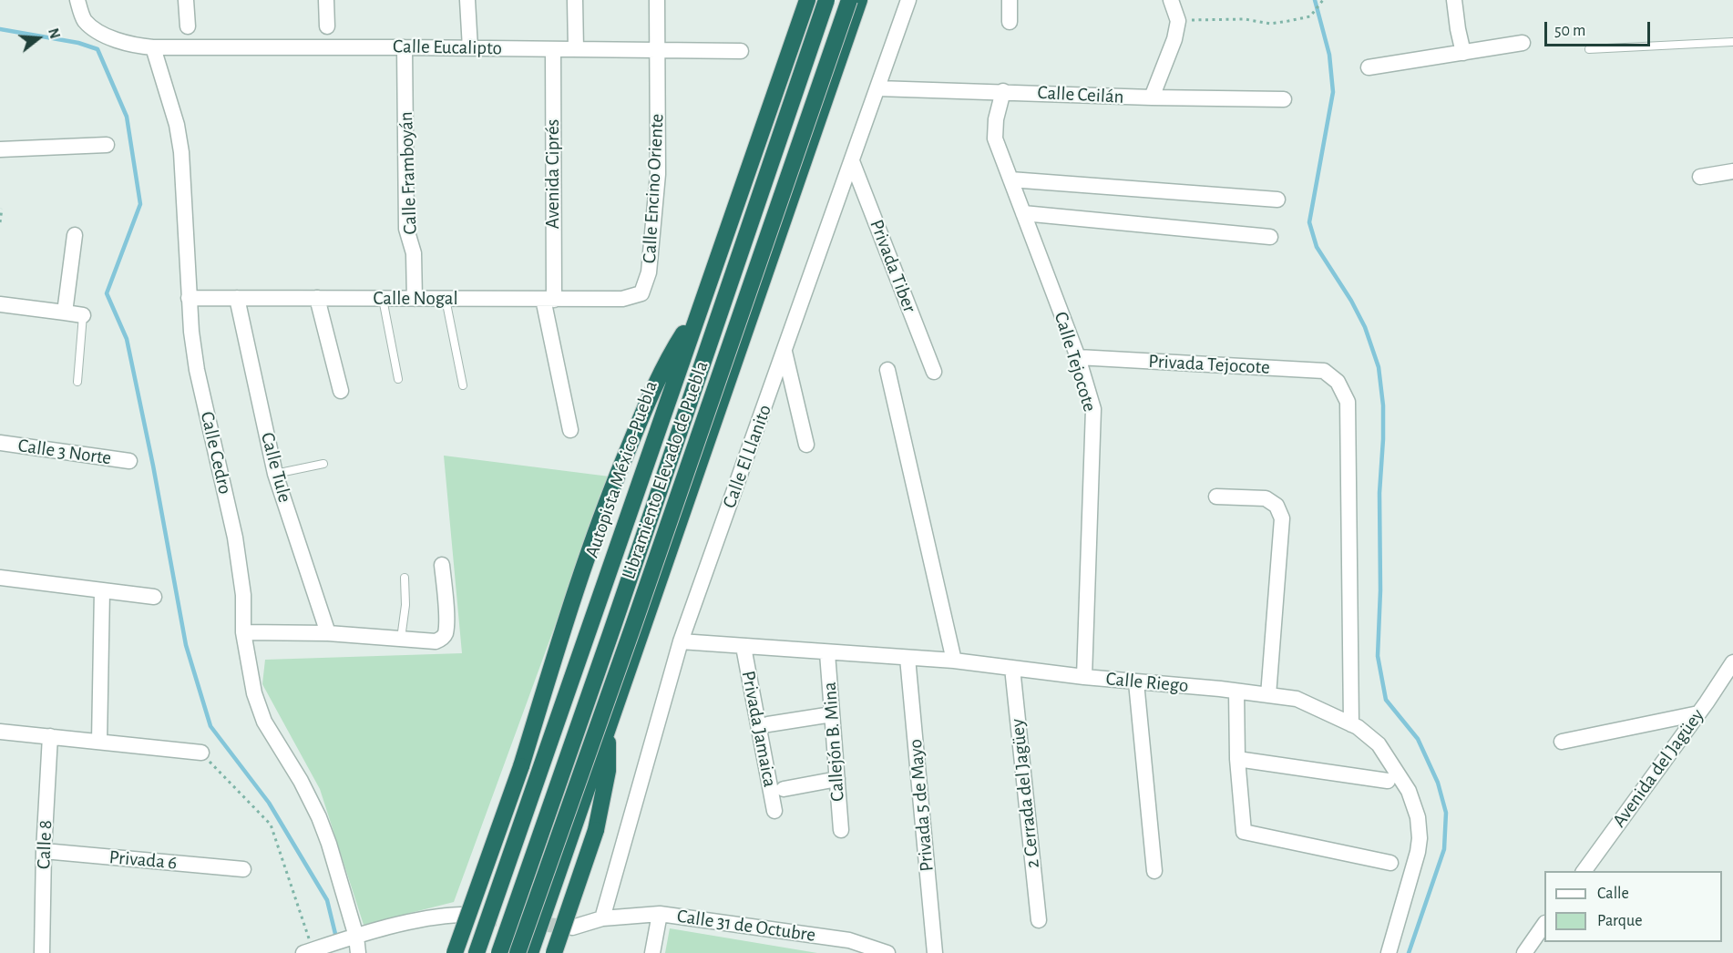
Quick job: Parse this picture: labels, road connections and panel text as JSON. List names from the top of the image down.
{
  "streets": {
    "highway": ["Autopista México-Puebla", "Libramiento Elevado de Puebla"],
    "street": [
      "Calle Eucalipto",
      "Calle Ceilán",
      "Calle Framboyán",
      "Avenida Ciprés",
      "Calle Encino Oriente",
      "Privada Tiber",
      "Calle Nogal",
      "Calle Tejocote",
      "Privada Tejocote",
      "Calle 3 Norte",
      "Calle Cedro",
      "Calle El Llanito",
      "Calle Tule",
      "Calle Riego",
      "Privada Jamaica",
      "Callejón B. Mina",
      "Avenida del Jagüey",
      "2 Cerrada del Jagüey",
      "Privada 5 de Mayo",
      "Calle 8",
      "Privada 6",
      "Calle 31 de Octubre"
    ]
  },
  "crossings": [
    ["Calle Eucalipto", "Calle Framboyán"],
    ["Calle Eucalipto", "Avenida Ciprés"],
    ["Calle Eucalipto", "Calle Encino Oriente"],
    ["Calle Eucalipto", "Calle Cedro"],
    ["Calle Ceilán", "Calle Tejocote"],
    ["Calle Ceilán", "Calle El Llanito"],
    ["Calle Framboyán", "Calle Nogal"],
    ["Avenida Ciprés", "Calle Nogal"],
    ["Calle Encino Oriente", "Calle Nogal"],
    ["Privada Tiber", "Calle El Llanito"],
    ["Calle Nogal", "Calle Cedro"],
    ["Calle Nogal", "Calle Tule"],
    ["Calle Tejocote", "Privada Tejocote"],
    ["Calle Tejocote", "Calle Riego"],
    ["Privada Tejocote", "Calle Riego"],
    ["Calle El Llanito", "Calle Riego"],
    ["Calle El Llanito", "Calle 31 de Octubre"],
    ["Calle Riego", "Privada Jamaica"],
    ["Calle Riego", "Callejón B. Mina"],
    ["Calle Riego", "2 Cerrada del Jagüey"],
    ["Calle Riego", "Privada 5 de Mayo"],
    ["Calle 8", "Privada 6"]
  ],
  "legend": ["Calle", "Parque"],
  "scale_bar": "50 m",
  "north": "right"
}
